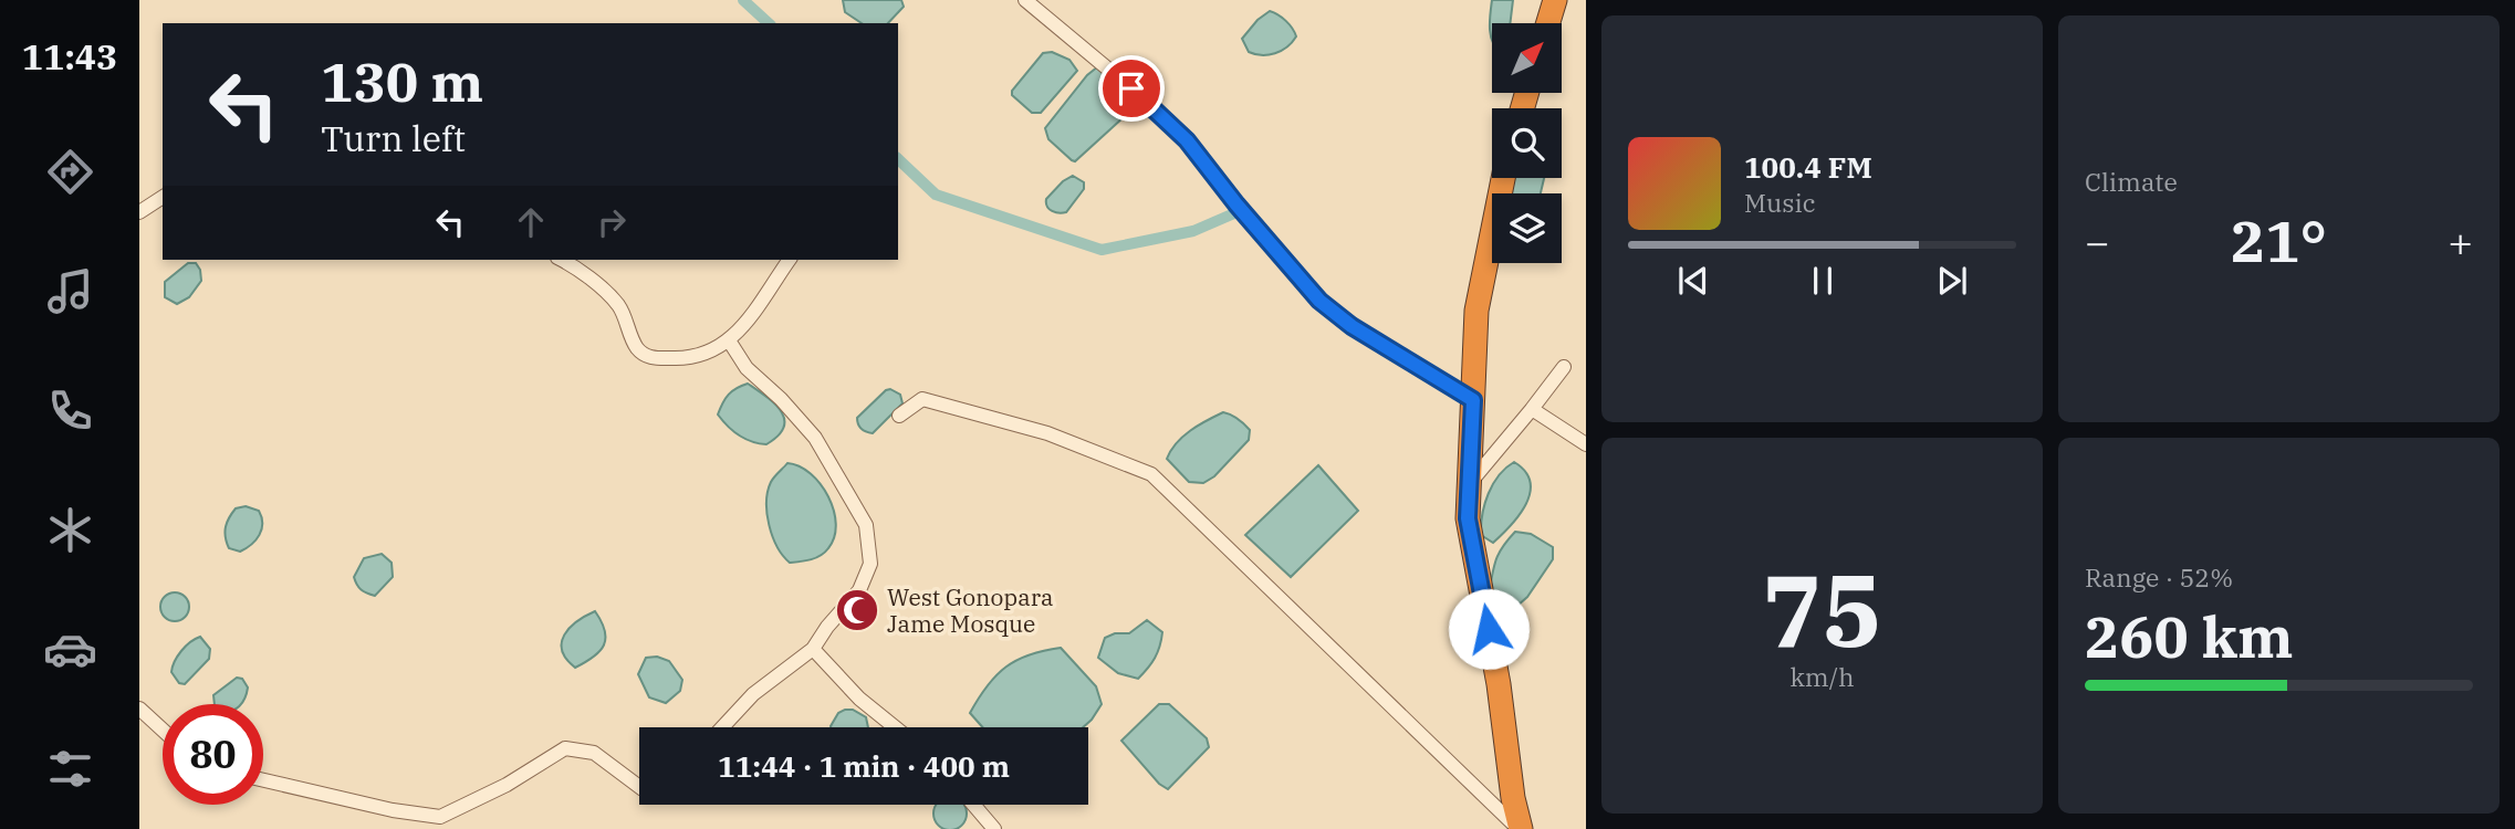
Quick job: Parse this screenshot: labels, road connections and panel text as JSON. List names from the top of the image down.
{
  "places": {
    "mosque": ["West Gonopara Jame Mosque"]
  },
  "north": "top right",
  "page": {
    "tabs": "11:43",
    "tile": [
      "Climate",
      ["75", "km/h"],
      ["Range · 52%", "260 km"]
    ],
    "turn": ["130 m", "Turn left"],
    "song": ["100.4 FM", "Music"],
    "heat": ["−", "21°", "+"],
    "limit": "80",
    "trip": "11:44 · 1 min · 400 m"
  }
}
